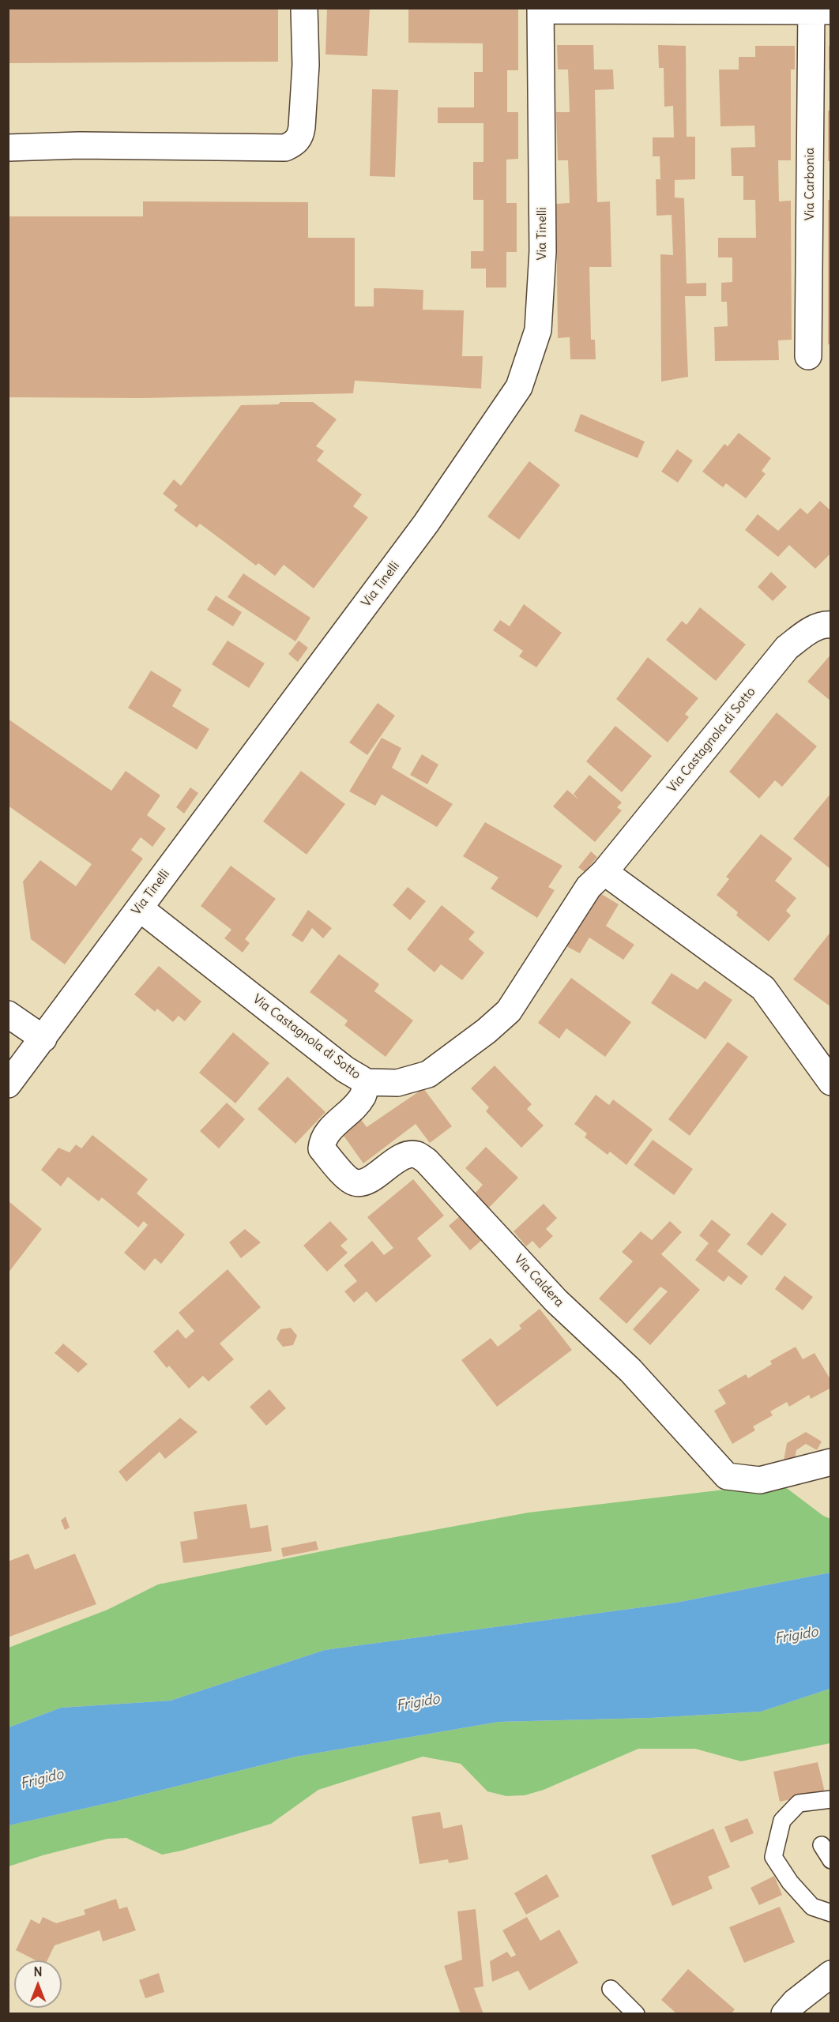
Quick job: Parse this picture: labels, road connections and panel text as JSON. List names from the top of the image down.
{
  "streets": {
    "street": [
      "Via Carbonia",
      "Via Tinelli",
      "Via Castagnola di Sotto",
      "Via Caldera"
    ]
  },
  "crossings": [
    ["Via Carbonia", "Via Tinelli"],
    ["Via Tinelli", "Via Castagnola di Sotto"],
    ["Via Castagnola di Sotto", "Via Caldera"]
  ],
  "water": ["Frigido"],
  "north": "top"
}
